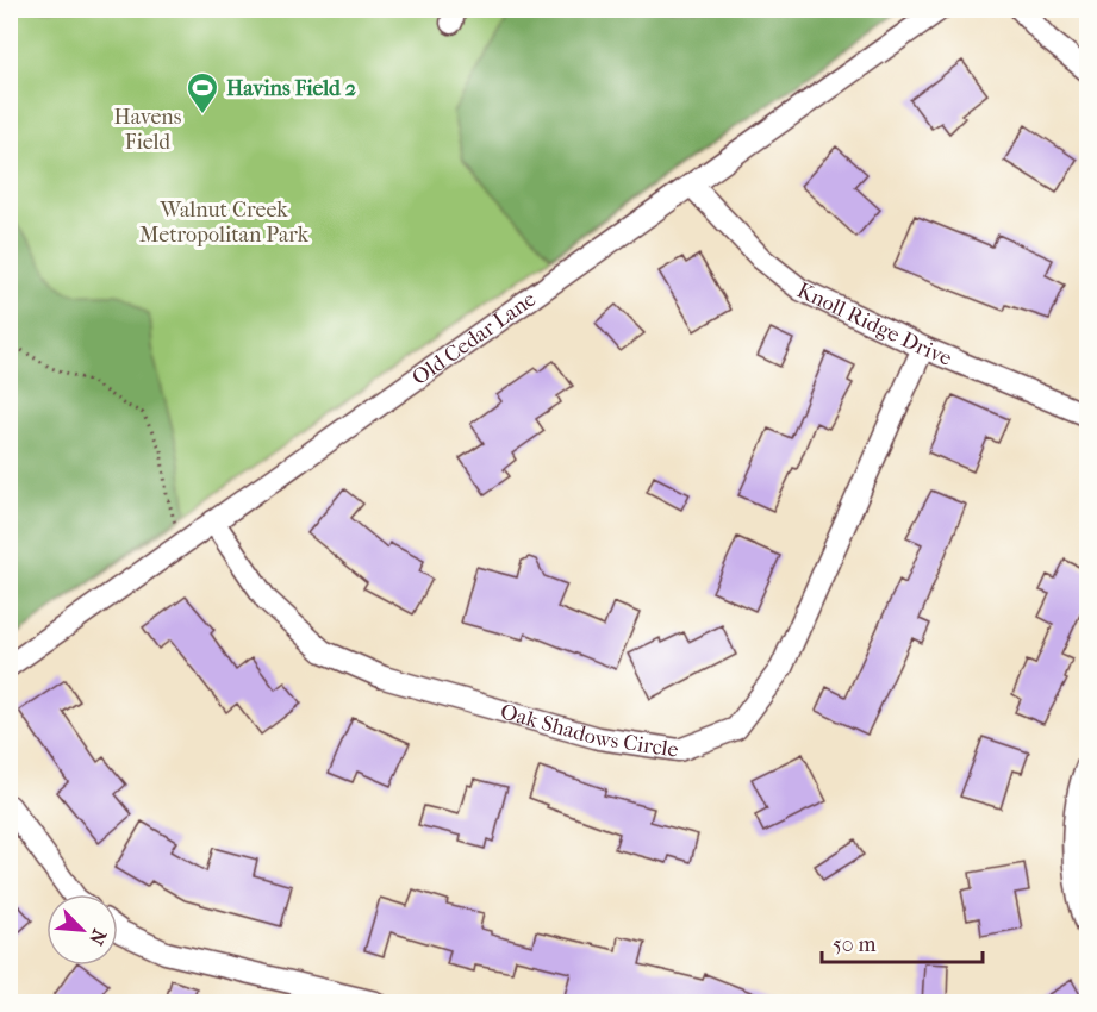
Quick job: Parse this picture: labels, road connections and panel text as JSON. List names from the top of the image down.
{
  "streets": {
    "street": ["Knoll Ridge Drive", "Old Cedar Lane", "Oak Shadows Circle"]
  },
  "crossings": [
    ["Knoll Ridge Drive", "Old Cedar Lane"],
    ["Knoll Ridge Drive", "Oak Shadows Circle"],
    ["Old Cedar Lane", "Oak Shadows Circle"]
  ],
  "parks": ["Havens Field", "Walnut Creek Metropolitan Park"],
  "places": {
    "sports": ["Havins Field 2"]
  },
  "scale_bar": "50 m",
  "north": "bottom right"
}
